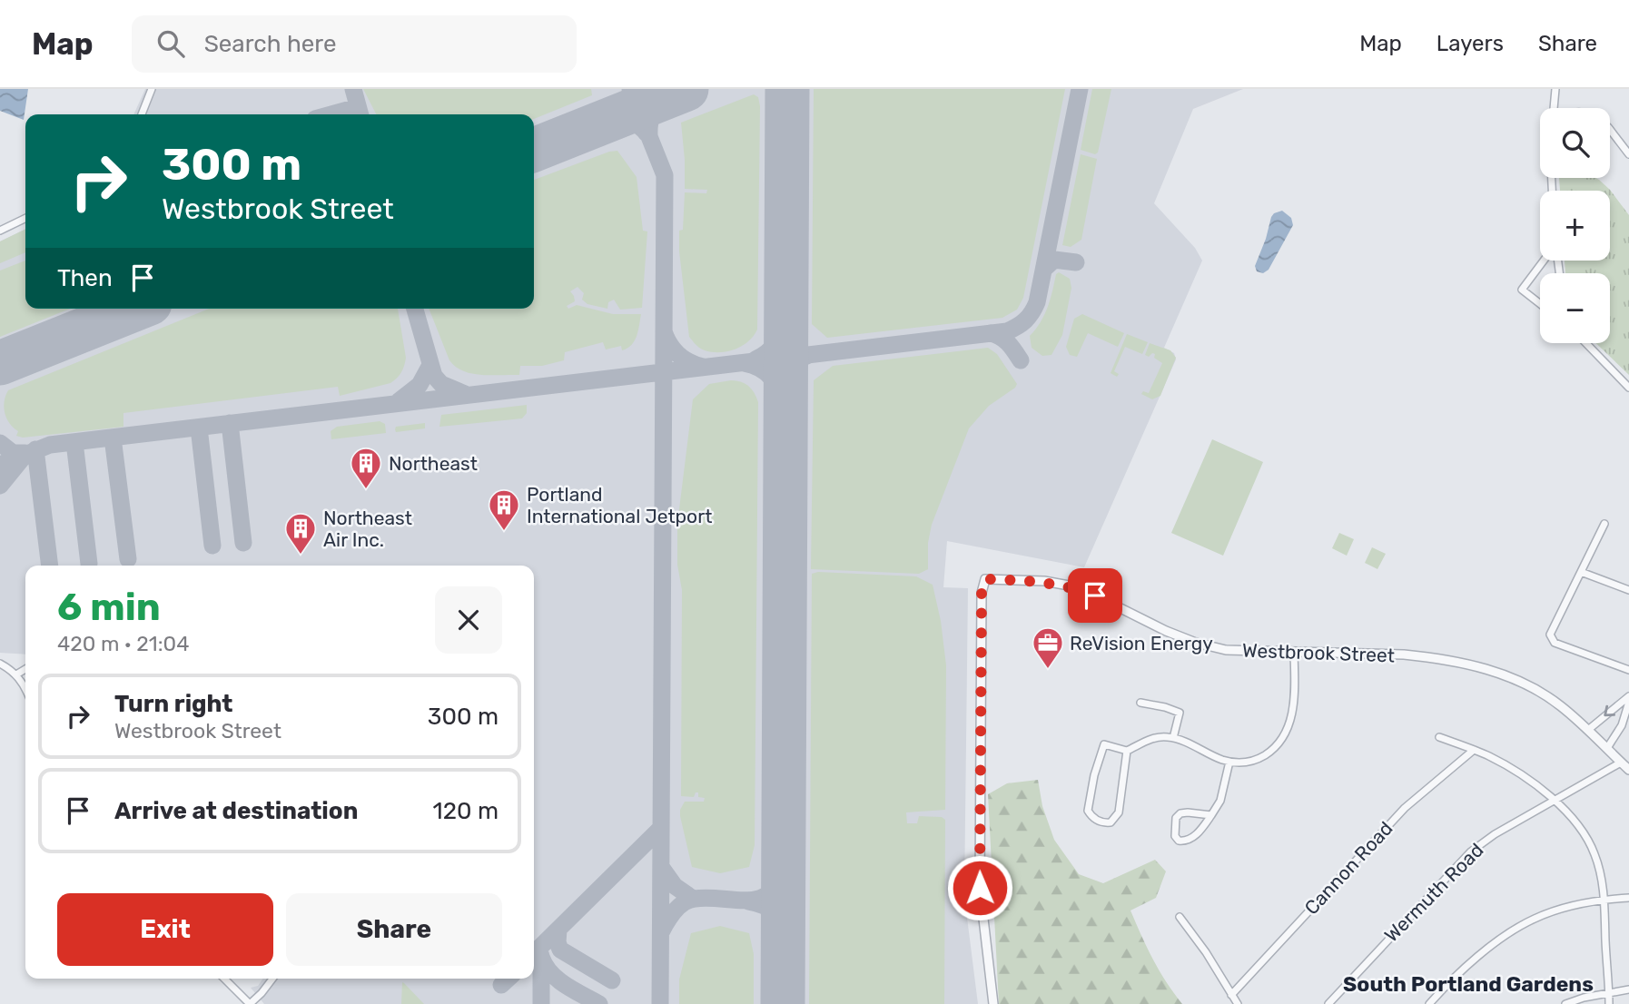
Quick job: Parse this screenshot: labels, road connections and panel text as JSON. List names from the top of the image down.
{
  "streets": {
    "street": ["Westbrook Street", "Cannon Road", "Wermuth Road"]
  },
  "crossings": [
    ["Westbrook Street", "Wermuth Road"]
  ],
  "districts": ["South Portland Gardens"],
  "places": {
    "building": ["Northeast", "Portland International Jetport", "Northeast Air Inc."],
    "office": ["ReVision Energy"]
  },
  "page": {
    "header": "Map",
    "search": "Search here",
    "nav": ["Map", "Layers", "Share"],
    "map_buttons": ["+", "−"],
    "turn": ["300 m", "Westbrook Street"],
    "then": "Then",
    "heading": ["6 min", "420 m · 21:04"],
    "list": [
      {
        "name": "Turn right",
        "note": "Westbrook Street",
        "value": "300 m"
      },
      {
        "name": "Arrive at destination",
        "value": "120 m"
      }
    ],
    "buttons": ["Exit", "Share"]
  }
}
